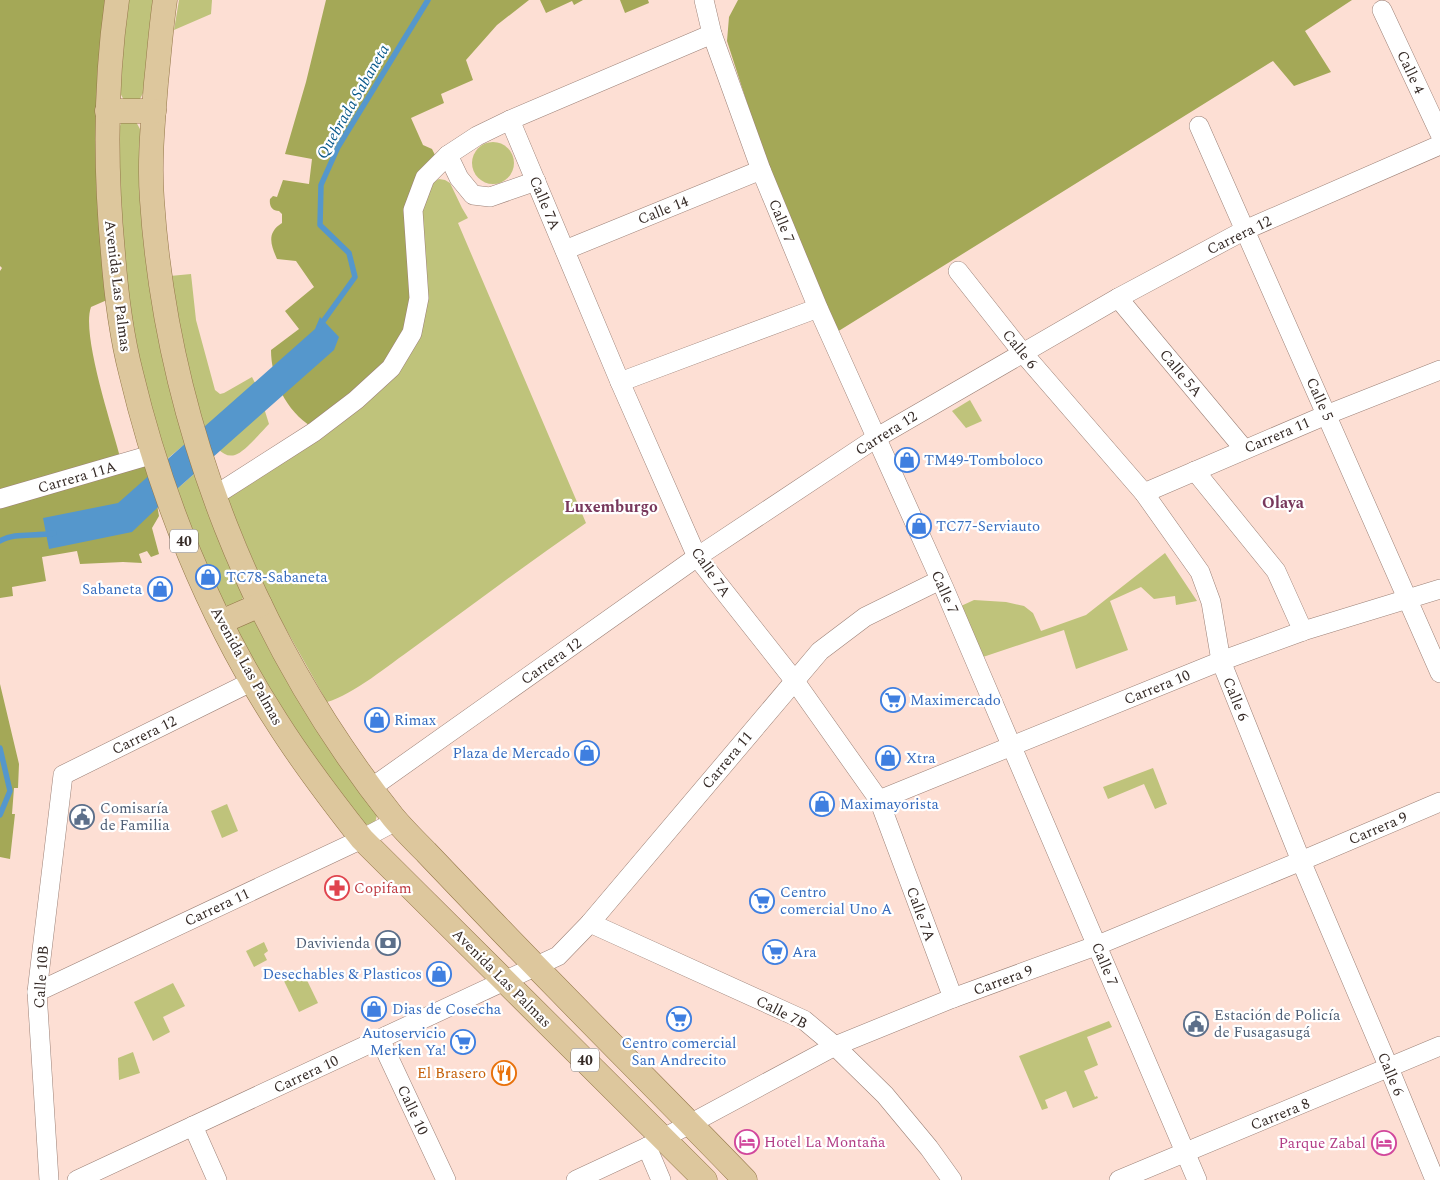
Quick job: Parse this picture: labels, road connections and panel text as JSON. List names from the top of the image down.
{
  "streets": {
    "main road": ["Avenida Las Palmas", "40"],
    "street": [
      "Calle 4",
      "Calle 7A",
      "Calle 14",
      "Calle 7",
      "Carrera 12",
      "Calle 6",
      "Calle 5A",
      "Calle 5",
      "Carrera 11",
      "Carrera 11A",
      "Carrera 10",
      "Carrera 9",
      "Calle 10B",
      "Calle 7B",
      "Calle 10",
      "Carrera 8"
    ]
  },
  "crossings": [
    ["Calle 7A", "Calle 14"],
    ["Calle 7A", "Carrera 12"],
    ["Calle 7A", "Carrera 11"],
    ["Calle 7A", "Carrera 10"],
    ["Calle 7A", "Carrera 9"],
    ["Calle 14", "Calle 7"],
    ["Calle 7", "Carrera 12"],
    ["Calle 7", "Carrera 11"],
    ["Calle 7", "Carrera 10"],
    ["Calle 7", "Carrera 9"],
    ["Calle 7", "Carrera 8"],
    ["Carrera 12", "Avenida Las Palmas"],
    ["Carrera 12", "Calle 6"],
    ["Carrera 12", "Calle 5A"],
    ["Carrera 12", "Calle 5"],
    ["Carrera 12", "Calle 10B"],
    ["Avenida Las Palmas", "Carrera 11"],
    ["Avenida Las Palmas", "Carrera 11A"],
    ["Avenida Las Palmas", "Carrera 10"],
    ["Avenida Las Palmas", "Carrera 9"],
    ["Calle 6", "Carrera 11"],
    ["Calle 6", "Carrera 10"],
    ["Calle 6", "Carrera 9"],
    ["Calle 6", "Carrera 8"],
    ["Calle 5A", "Carrera 11"],
    ["Calle 5", "Carrera 11"],
    ["Calle 5", "Carrera 10"],
    ["Carrera 11", "Carrera 10"],
    ["Carrera 11", "Calle 10B"],
    ["Carrera 11", "Calle 7B"],
    ["Carrera 10", "Calle 10"],
    ["Carrera 9", "Calle 7B"]
  ],
  "districts": ["Olaya", "Luxemburgo"],
  "water": ["Quebrada Sabaneta"],
  "places": {
    "shop": [
      "TM49-Tomboloco",
      "TC77-Serviauto",
      "TC78-Sabaneta",
      "Sabaneta",
      "Rimax",
      "Plaza de Mercado",
      "Xtra",
      "Maximayorista",
      "Desechables & Plasticos",
      "Dias de Cosecha"
    ],
    "supermarket": [
      "Maximercado",
      "Centro comercial Uno A",
      "Ara",
      "Centro comercial San Andrecito",
      "Autoservicio Merken Ya!"
    ],
    "public building": ["Comisaría de Familia", "Estación de Policía de Fusagasugá"],
    "pharmacy": ["Copifam"],
    "bank": ["Davivienda"],
    "restaurant": ["El Brasero"],
    "hotel": ["Hotel La Montaña", "Parque Zabal"]
  }
}
